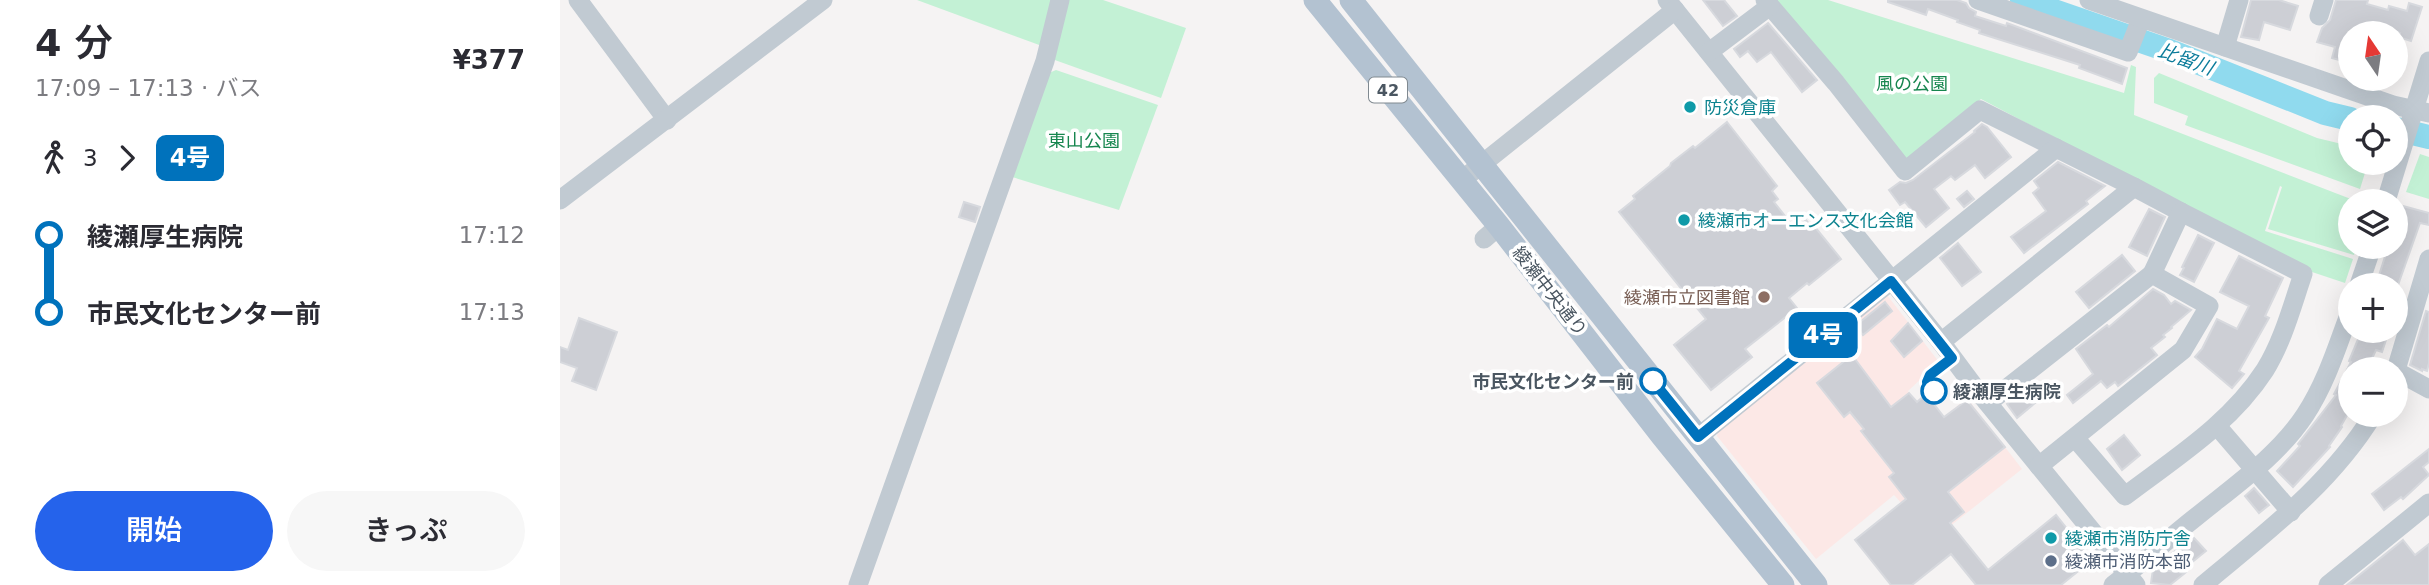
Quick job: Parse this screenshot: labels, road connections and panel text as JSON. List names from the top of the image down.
{
  "streets": {
    "main road": ["42", "綾瀬中央通り"]
  },
  "water": ["比留川"],
  "parks": ["風の公園", "東山公園"],
  "places": [
    "防災倉庫",
    "綾瀬市オーエンス文化会館",
    "綾瀬市立図書館",
    "市民文化センター前",
    "綾瀬厚生病院",
    "綾瀬市消防庁舎",
    "綾瀬市消防本部"
  ],
  "lines": ["bus line 4号"],
  "north": "top",
  "page": {
    "heading": ["4 分", "17:09 – 17:13 · バス", "¥377"],
    "on_map": "4号",
    "map_buttons": ["+", "−"],
    "legs": ["3", "4号"],
    "list": [
      {
        "name": "綾瀬厚生病院",
        "value": "17:12"
      },
      {
        "name": "市民文化センター前",
        "value": "17:13"
      }
    ],
    "buttons": ["開始", "きっぷ"]
  }
}
